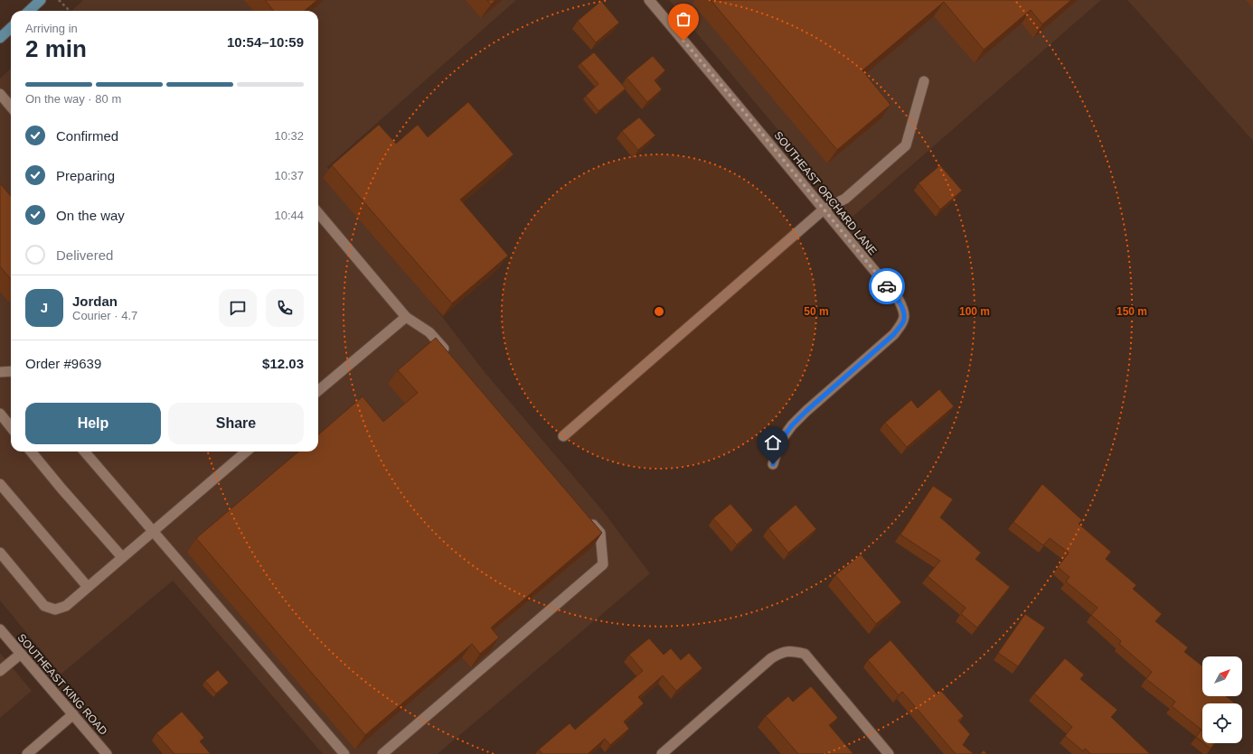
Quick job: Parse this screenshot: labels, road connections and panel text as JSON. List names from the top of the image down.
{
  "streets": {
    "street": ["SOUTHEAST ORCHARD LANE", "SOUTHEAST KING ROAD"]
  },
  "north": "top right",
  "page": {
    "heading": ["2 min", "Arriving in", "10:54–10:59"],
    "panel": [
      "Jordan",
      "Courier · 4.7",
      "Order #9639",
      "$12.03"
    ],
    "bar": "On the way · 80 m",
    "list": [
      ["Confirmed", "10:32"],
      ["Preparing", "10:37"],
      ["On the way", "10:44"],
      "Delivered"
    ],
    "round": "J",
    "buttons": ["Help", "Share"]
  },
  "rings": ["50 m", "100 m", "150 m"]
}
